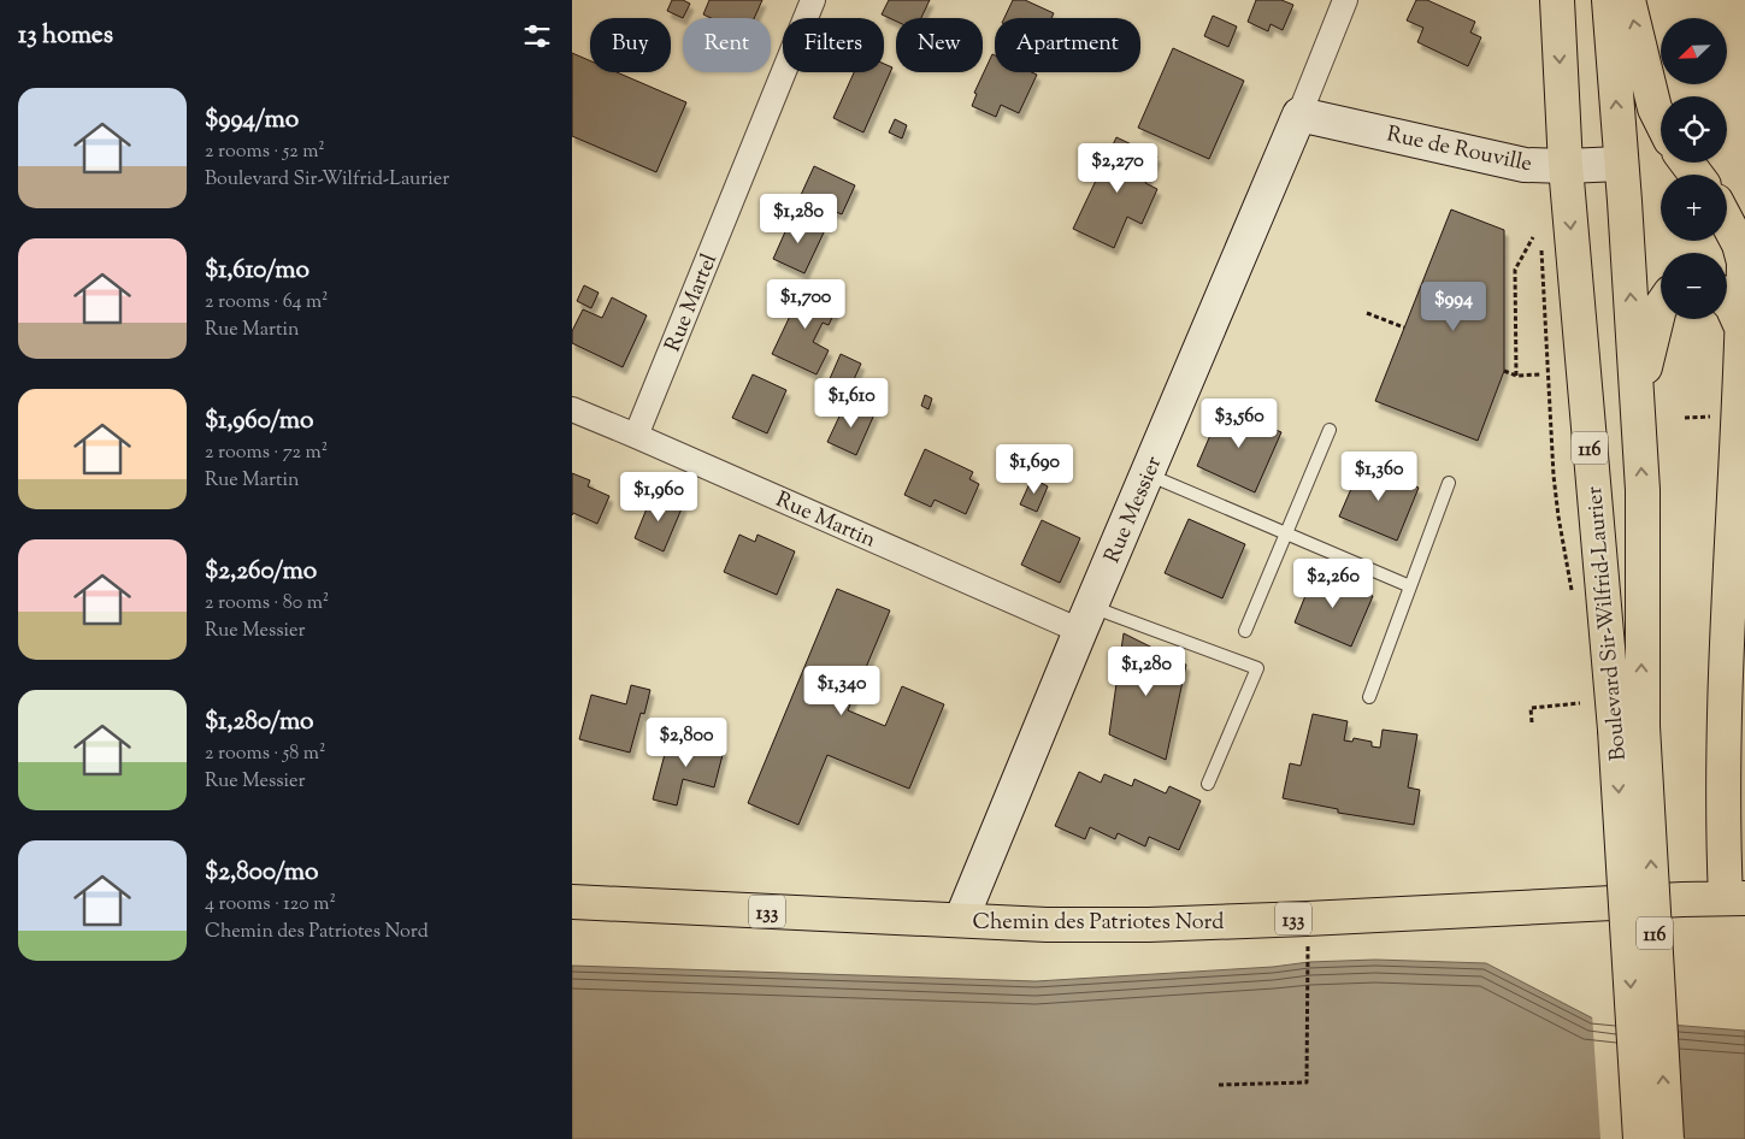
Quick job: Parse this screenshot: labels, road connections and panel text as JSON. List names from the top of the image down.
{
  "streets": {
    "main road": [
      "116",
      "Boulevard Sir-Wilfrid-Laurier",
      "133",
      "Chemin des Patriotes Nord"
    ],
    "street": [
      "Rue de Rouville",
      "Rue Martel",
      "Rue Messier",
      "Rue Martin"
    ]
  },
  "crossings": [
    ["Rue de Rouville", "Rue Messier"],
    ["Rue de Rouville", "Boulevard Sir-Wilfrid-Laurier"],
    ["Rue Martel", "Rue Martin"],
    ["Rue Messier", "Rue Martin"],
    ["Rue Messier", "Chemin des Patriotes Nord"]
  ],
  "north": "bottom left",
  "page": {
    "heading": "13 homes",
    "map_buttons": ["+", "−"],
    "chip": [
      "Buy",
      "Rent",
      "Filters",
      "New",
      "Apartment"
    ],
    "list": [
      {
        "name": "$994/mo",
        "note": "2 rooms · 52 m² · Boulevard Sir-Wilfrid-Laurier"
      },
      {
        "name": "$1,610/mo",
        "note": "2 rooms · 64 m² · Rue Martin"
      },
      {
        "name": "$1,960/mo",
        "note": "2 rooms · 72 m² · Rue Martin"
      },
      {
        "name": "$2,260/mo",
        "note": "2 rooms · 80 m² · Rue Messier"
      },
      {
        "name": "$1,280/mo",
        "note": "2 rooms · 58 m² · Rue Messier"
      },
      {
        "name": "$2,800/mo",
        "note": "4 rooms · 120 m² · Chemin des Patriotes Nord"
      }
    ],
    "price": [
      "$2,270",
      "$1,280",
      "$1,700",
      "$994",
      "$1,610",
      "$3,560",
      "$1,690",
      "$1,360",
      "$1,960",
      "$2,260",
      "$1,280",
      "$1,340",
      "$2,800"
    ]
  }
}
